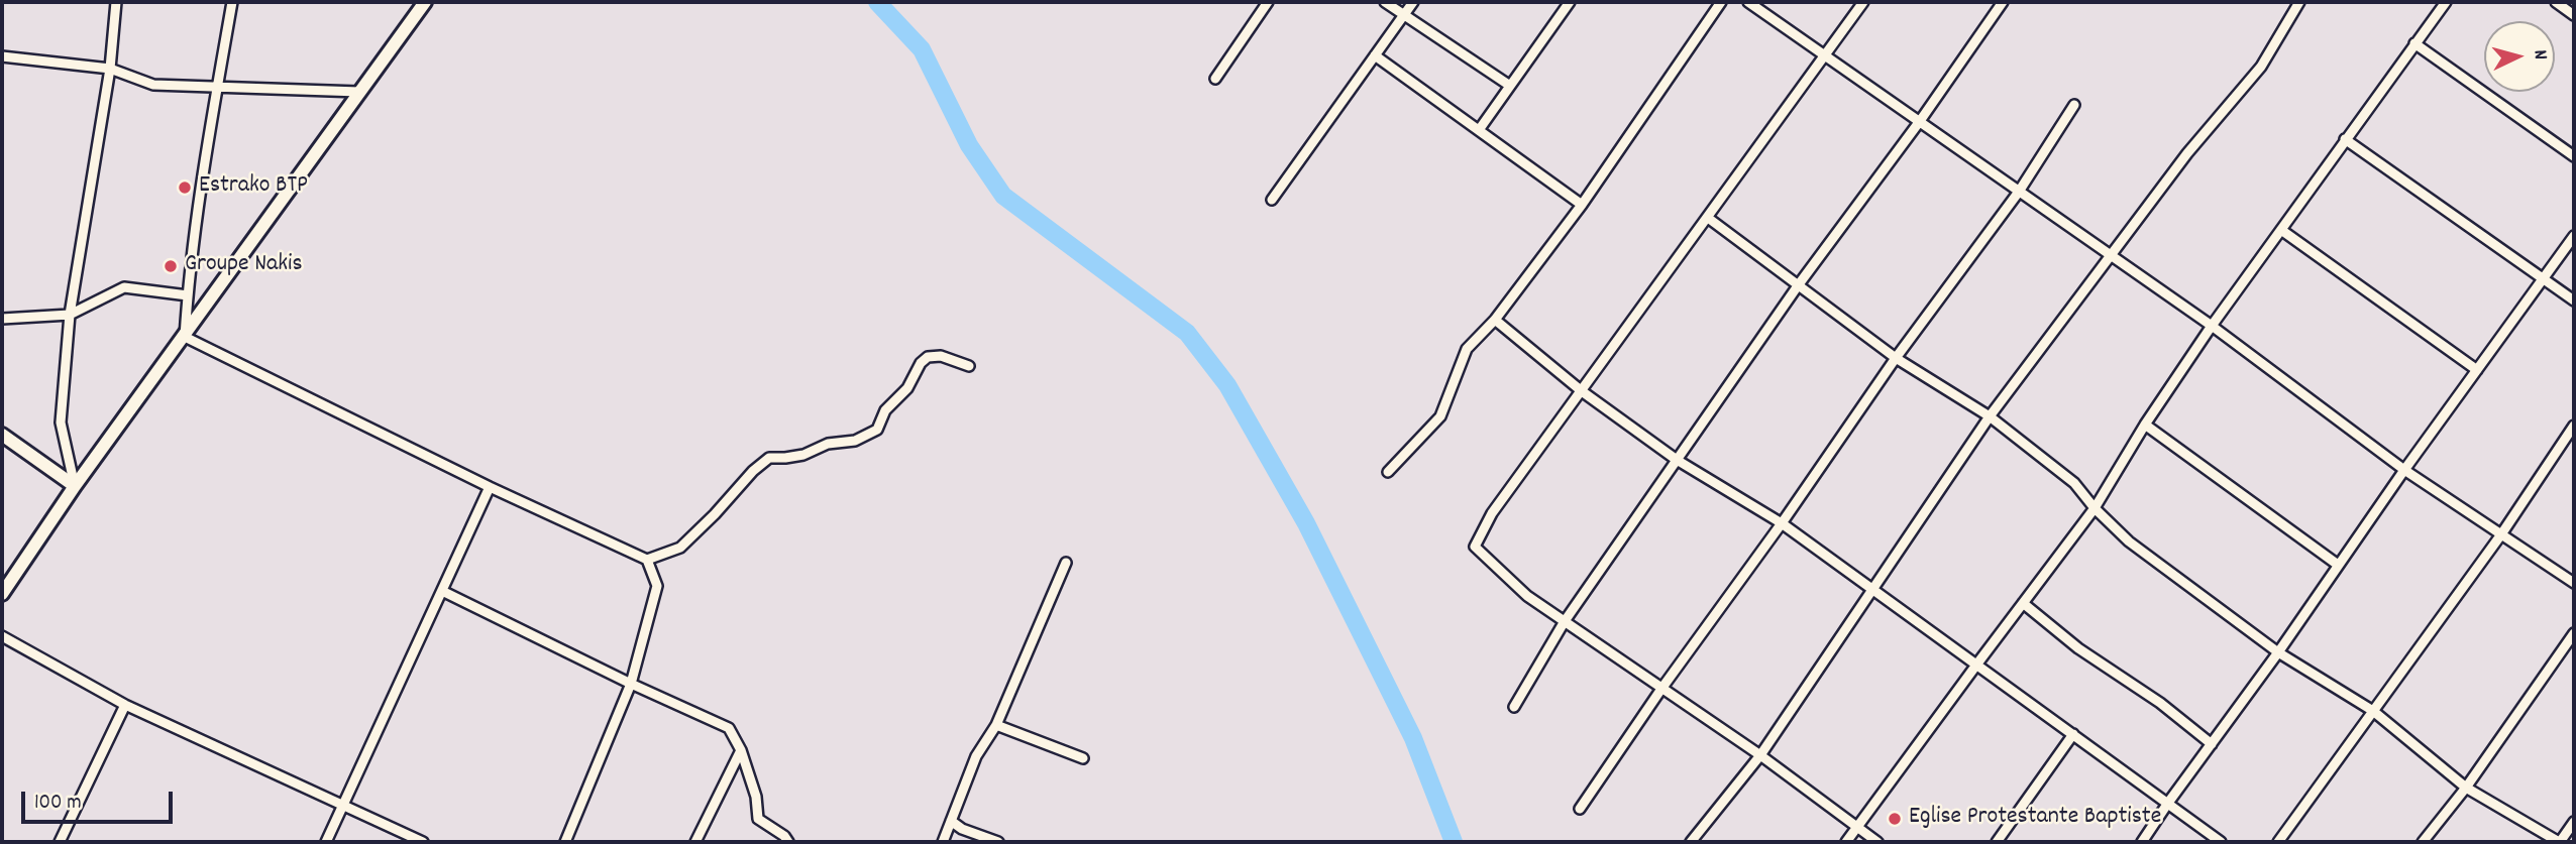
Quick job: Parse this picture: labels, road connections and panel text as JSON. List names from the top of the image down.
{
  "places": ["Estrako BTP", "Groupe Nakis", "Eglise Protestante Baptiste"],
  "scale_bar": "100 m",
  "north": "right"
}
